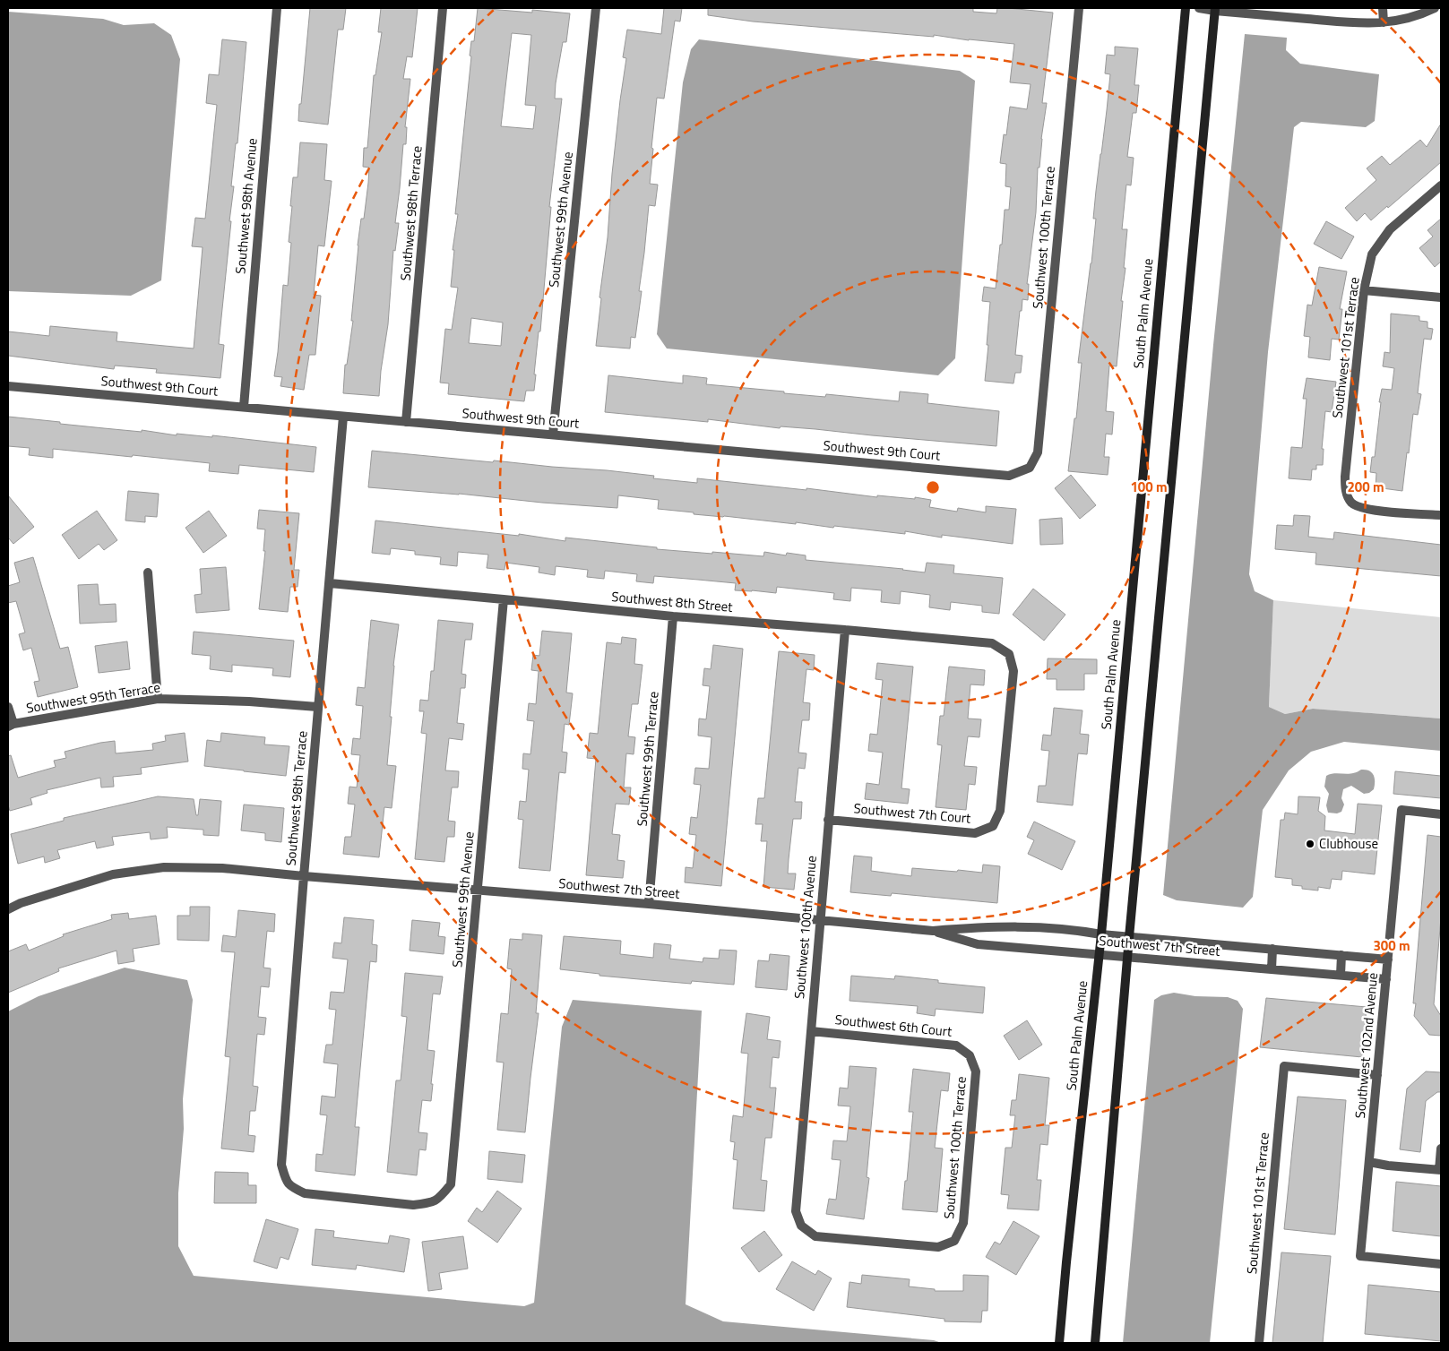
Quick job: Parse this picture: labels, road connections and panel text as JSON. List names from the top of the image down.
{
  "streets": {
    "main road": ["South Palm Avenue"],
    "street": [
      "Southwest 98th Avenue",
      "Southwest 98th Terrace",
      "Southwest 99th Avenue",
      "Southwest 100th Terrace",
      "Southwest 101st Terrace",
      "Southwest 9th Court",
      "Southwest 8th Street",
      "Southwest 95th Terrace",
      "Southwest 99th Terrace",
      "Southwest 7th Court",
      "Southwest 7th Street",
      "Southwest 100th Avenue",
      "Southwest 6th Court",
      "Southwest 102nd Avenue"
    ]
  },
  "crossings": [
    ["Southwest 98th Avenue", "Southwest 9th Court"],
    ["Southwest 98th Terrace", "Southwest 99th Avenue"],
    ["Southwest 98th Terrace", "Southwest 9th Court"],
    ["Southwest 98th Terrace", "Southwest 8th Street"],
    ["Southwest 98th Terrace", "Southwest 95th Terrace"],
    ["Southwest 98th Terrace", "Southwest 7th Street"],
    ["Southwest 99th Avenue", "Southwest 9th Court"],
    ["Southwest 99th Avenue", "Southwest 8th Street"],
    ["Southwest 99th Avenue", "Southwest 7th Street"],
    ["Southwest 100th Terrace", "Southwest 9th Court"],
    ["Southwest 100th Terrace", "Southwest 100th Avenue"],
    ["Southwest 100th Terrace", "Southwest 6th Court"],
    ["South Palm Avenue", "Southwest 7th Street"],
    ["Southwest 101st Terrace", "Southwest 102nd Avenue"],
    ["Southwest 8th Street", "Southwest 99th Terrace"],
    ["Southwest 8th Street", "Southwest 7th Court"],
    ["Southwest 8th Street", "Southwest 100th Avenue"],
    ["Southwest 99th Terrace", "Southwest 7th Street"],
    ["Southwest 7th Court", "Southwest 100th Avenue"],
    ["Southwest 7th Street", "Southwest 100th Avenue"],
    ["Southwest 7th Street", "Southwest 102nd Avenue"],
    ["Southwest 100th Avenue", "Southwest 6th Court"]
  ],
  "places": ["Clubhouse"],
  "rings": ["100 m", "200 m", "300 m"]
}
